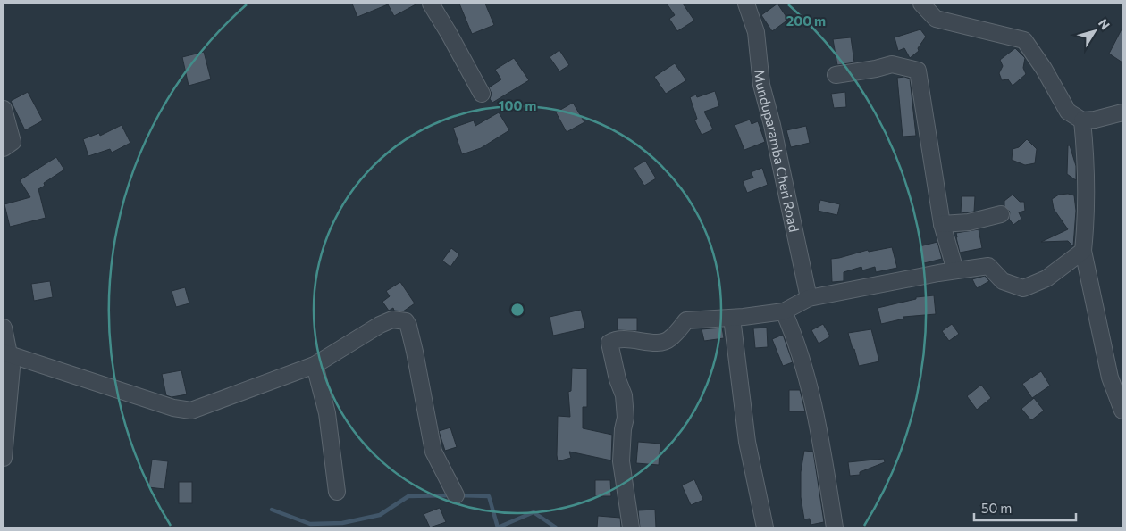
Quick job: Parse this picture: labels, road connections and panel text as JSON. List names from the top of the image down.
{
  "streets": {
    "street": ["Munduparamba Cheri Road"]
  },
  "scale_bar": "50 m",
  "north": "top right",
  "rings": ["200 m", "100 m"]
}
